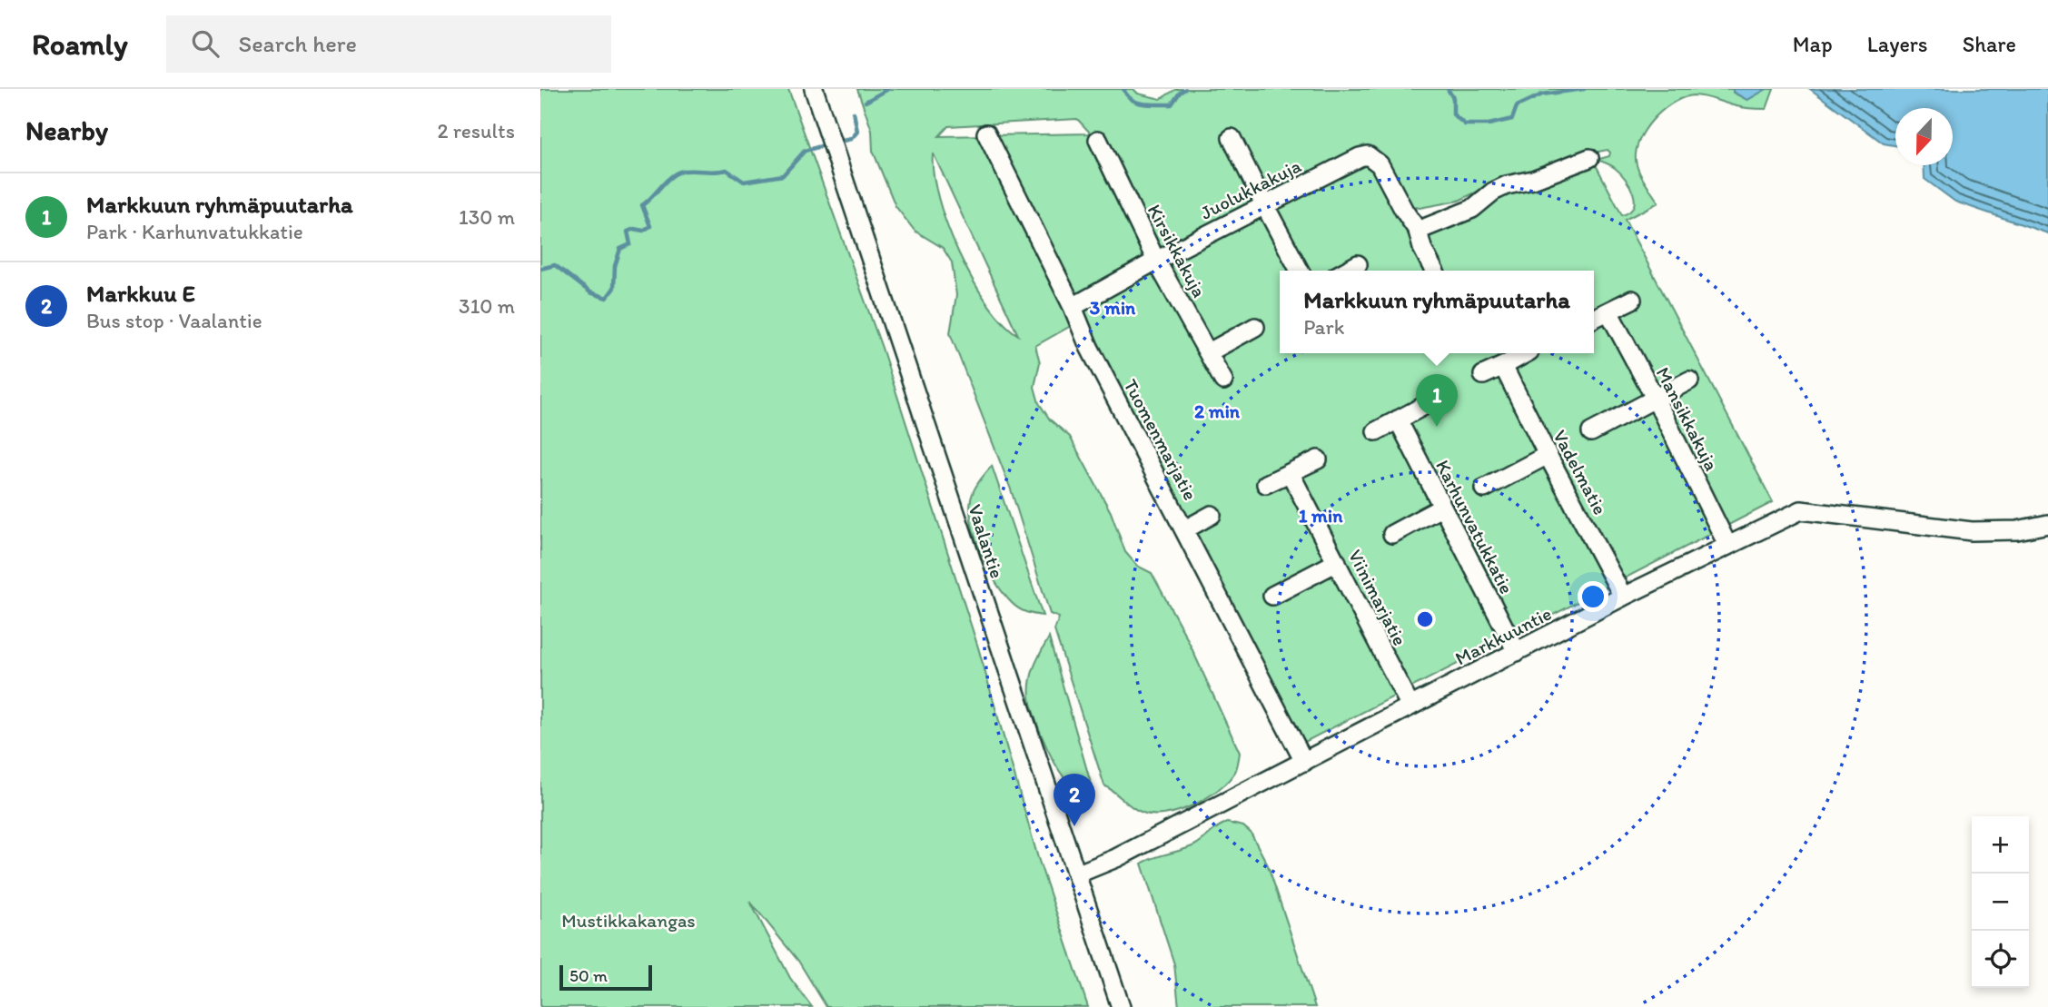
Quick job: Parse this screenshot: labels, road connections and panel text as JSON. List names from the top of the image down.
{
  "streets": {
    "street": [
      "Juolukkakuja",
      "Kirsikkakuja",
      "Mansikkakuja",
      "Tuomenmarjatie",
      "Vadelmatie",
      "Karhunvatukkatie",
      "Vaalantie",
      "Viinimarjatie",
      "Markkuuntie"
    ]
  },
  "crossings": [
    ["Juolukkakuja", "Kirsikkakuja"],
    ["Juolukkakuja", "Tuomenmarjatie"],
    ["Mansikkakuja", "Markkuuntie"],
    ["Tuomenmarjatie", "Markkuuntie"],
    ["Vadelmatie", "Markkuuntie"],
    ["Karhunvatukkatie", "Markkuuntie"],
    ["Vaalantie", "Markkuuntie"],
    ["Viinimarjatie", "Markkuuntie"]
  ],
  "parks": ["Mustikkakangas"],
  "scale_bar": "50 m",
  "north": "bottom",
  "page": {
    "header": "Roamly",
    "search": "Search here",
    "nav": ["Map", "Layers", "Share"],
    "heading": ["Nearby", "2 results"],
    "list": [
      {
        "mark": "1",
        "name": "Markkuun ryhmäpuutarha",
        "note": "Park · Karhunvatukkatie",
        "value": "130 m"
      },
      {
        "mark": "2",
        "name": "Markkuu E",
        "note": "Bus stop · Vaalantie",
        "value": "310 m"
      }
    ],
    "popup": ["Markkuun ryhmäpuutarha", "Park"],
    "pins": ["1", "2"],
    "map_buttons": ["+", "−"],
    "scale": "50 m"
  },
  "rings": ["3 min", "2 min", "1 min"]
}
